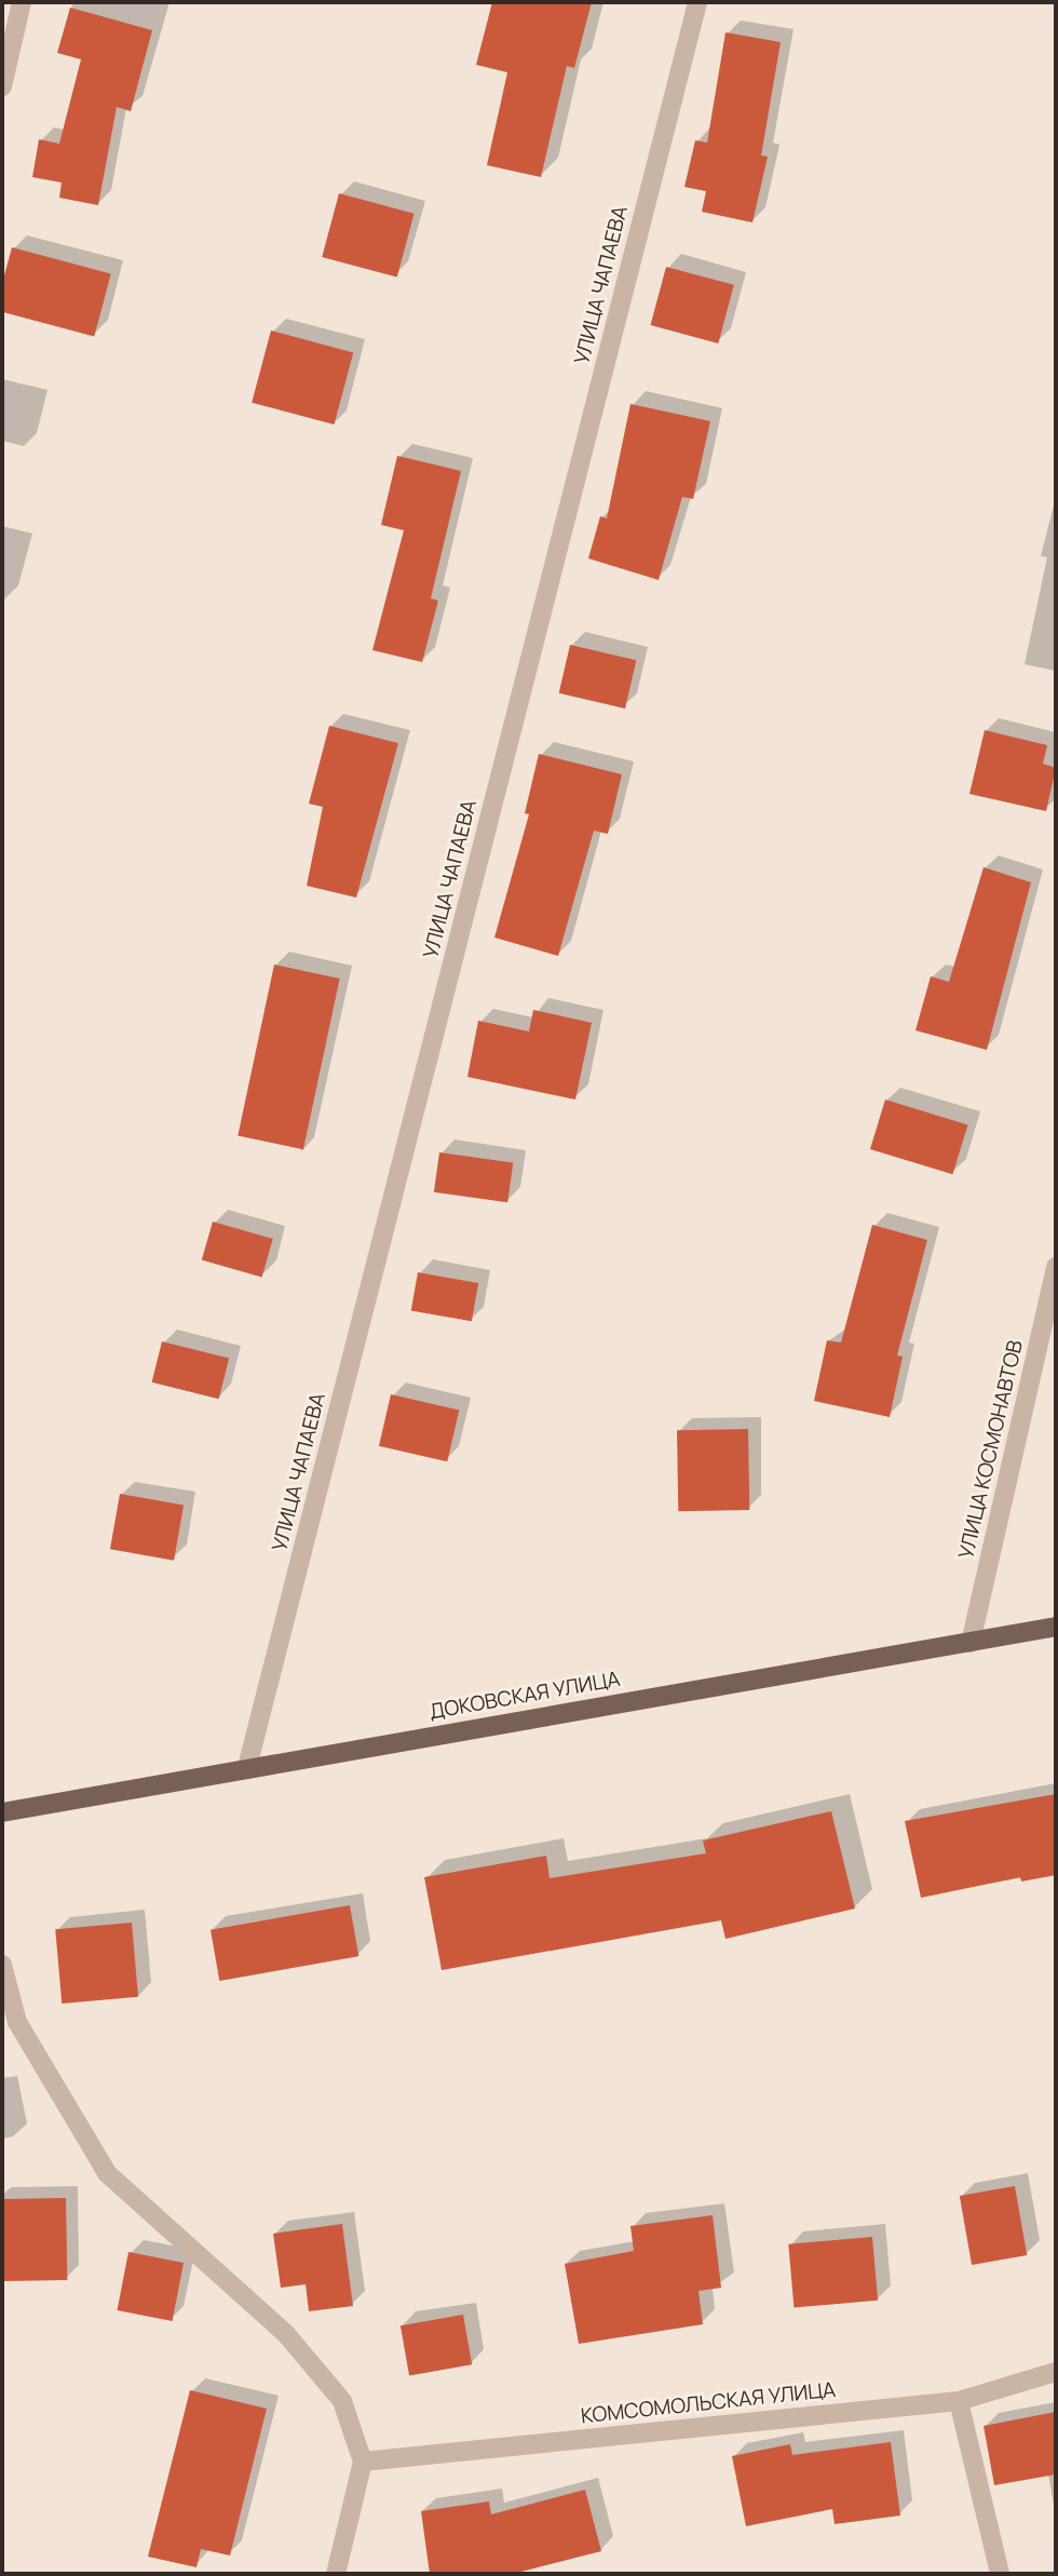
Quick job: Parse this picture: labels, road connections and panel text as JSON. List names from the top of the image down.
{
  "streets": {
    "main road": ["ДОКОВСКАЯ УЛИЦА"],
    "street": ["УЛИЦА ЧАПАЕВА", "УЛИЦА КОСМОНАВТОВ", "КОМСОМОЛЬСКАЯ УЛИЦА"]
  },
  "crossings": [
    ["УЛИЦА ЧАПАЕВА", "ДОКОВСКАЯ УЛИЦА"],
    ["УЛИЦА КОСМОНАВТОВ", "ДОКОВСКАЯ УЛИЦА"]
  ]
}
